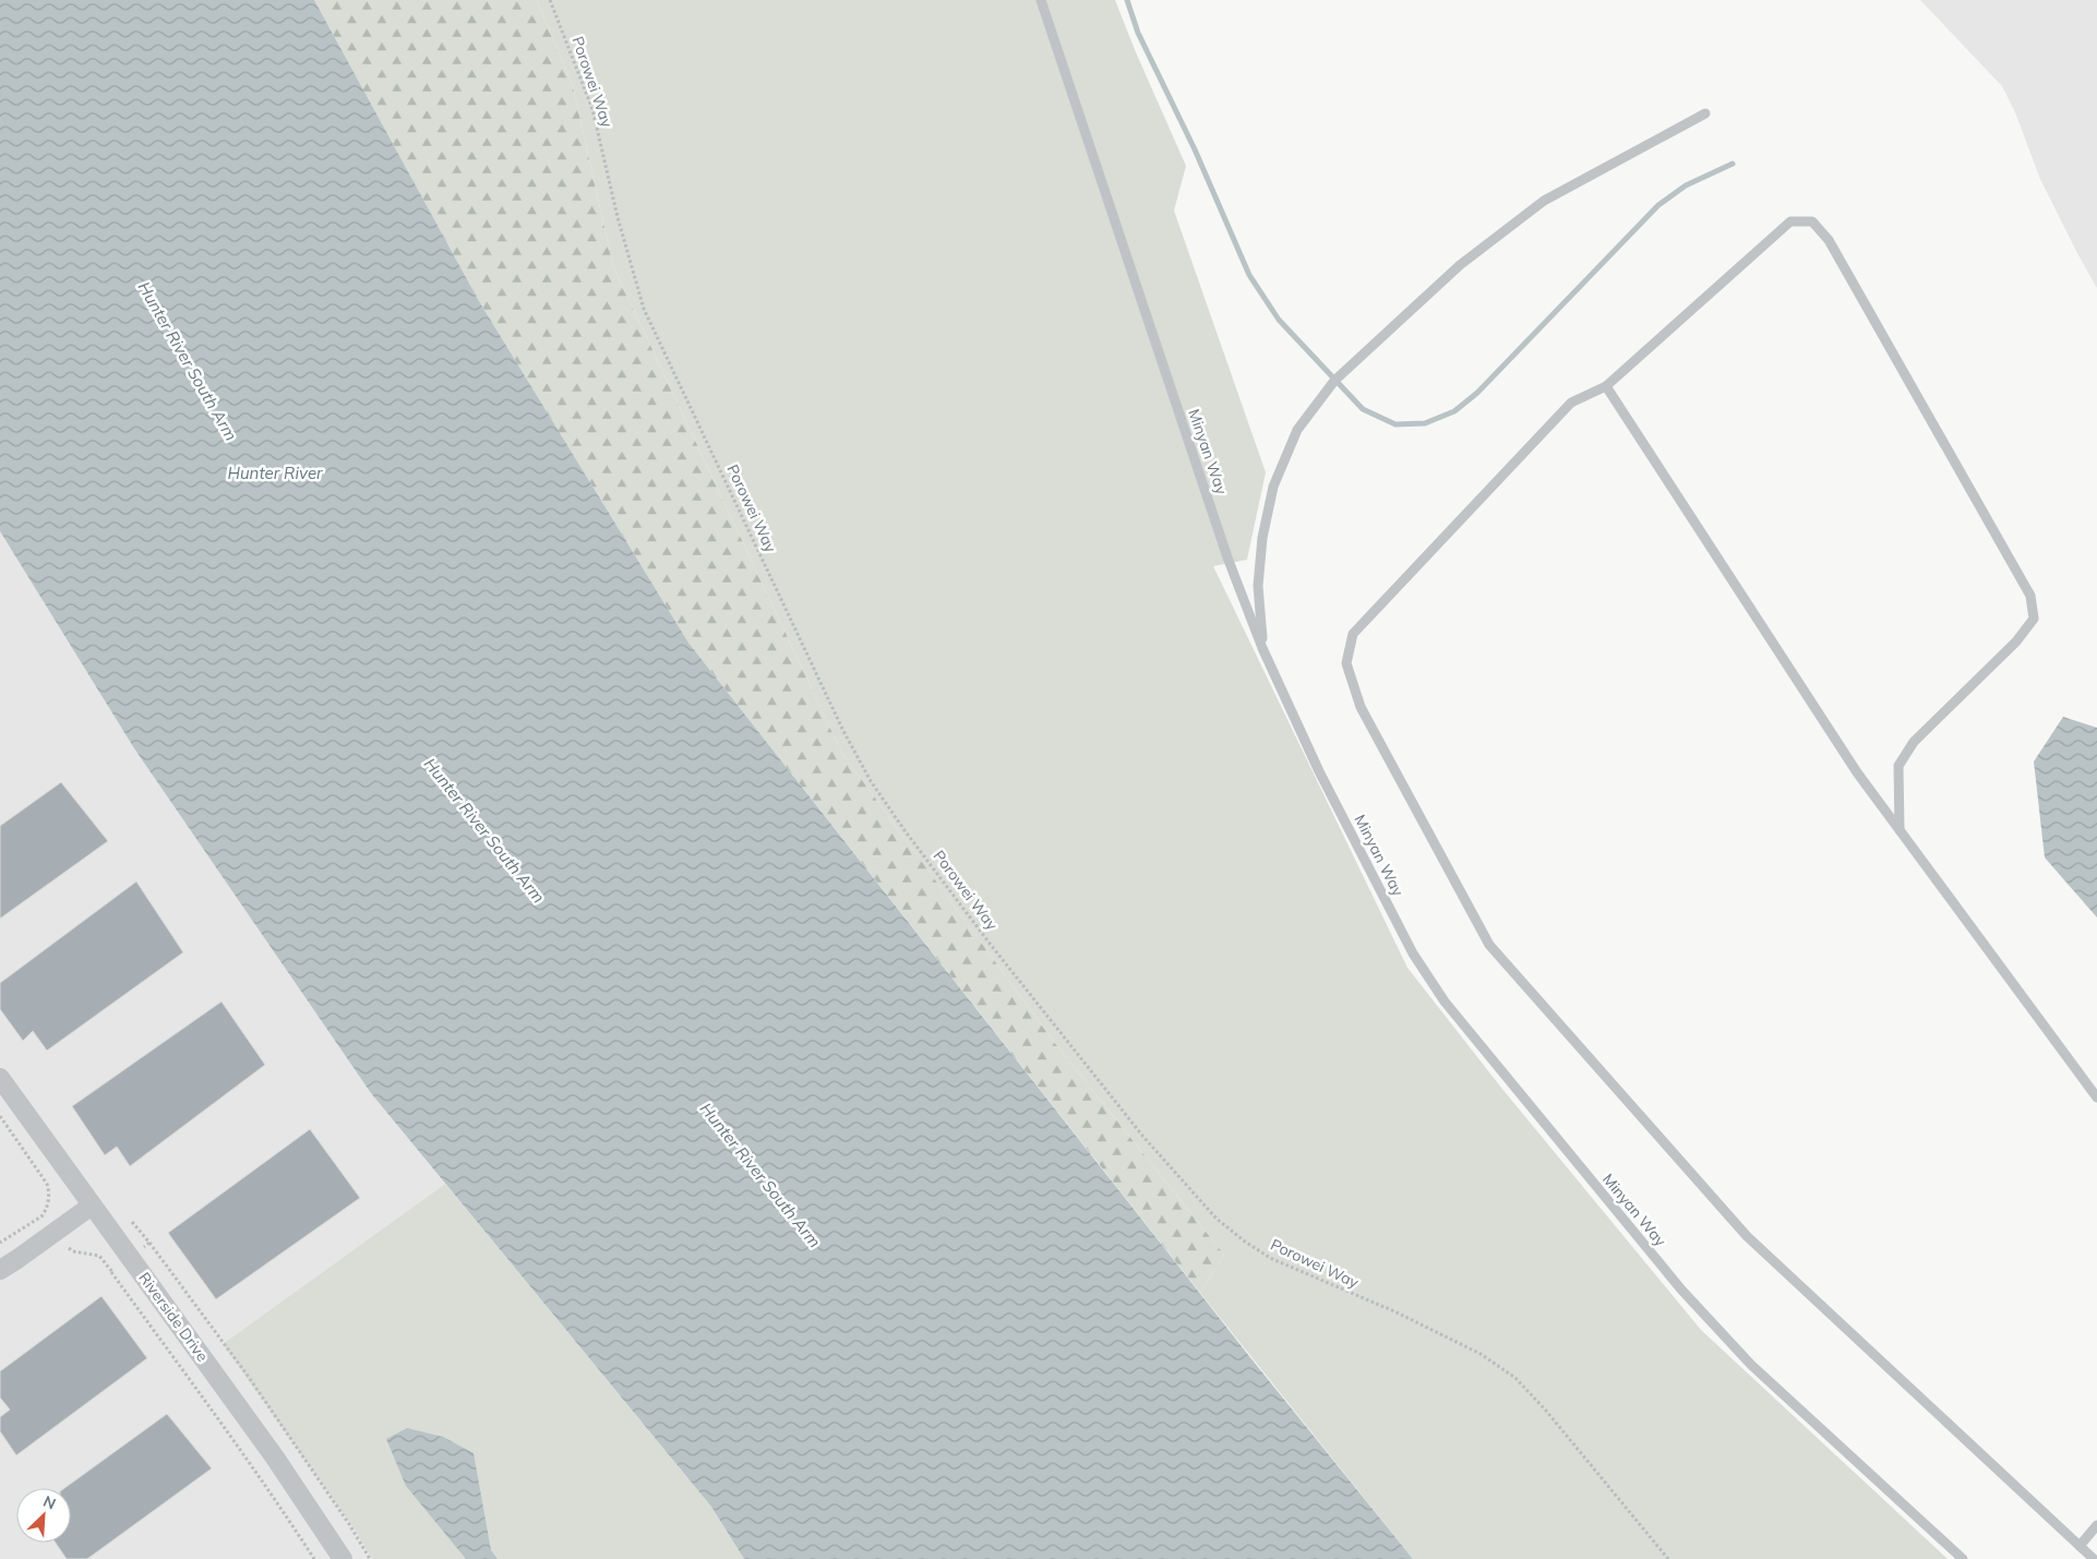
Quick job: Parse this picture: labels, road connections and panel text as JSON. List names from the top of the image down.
{
  "streets": {
    "street": ["Riverside Drive"],
    "lane": ["Minyan Way"],
    "path": ["Porowei Way"]
  },
  "water": ["Hunter River South Arm", "Hunter River"],
  "north": "top right"
}
